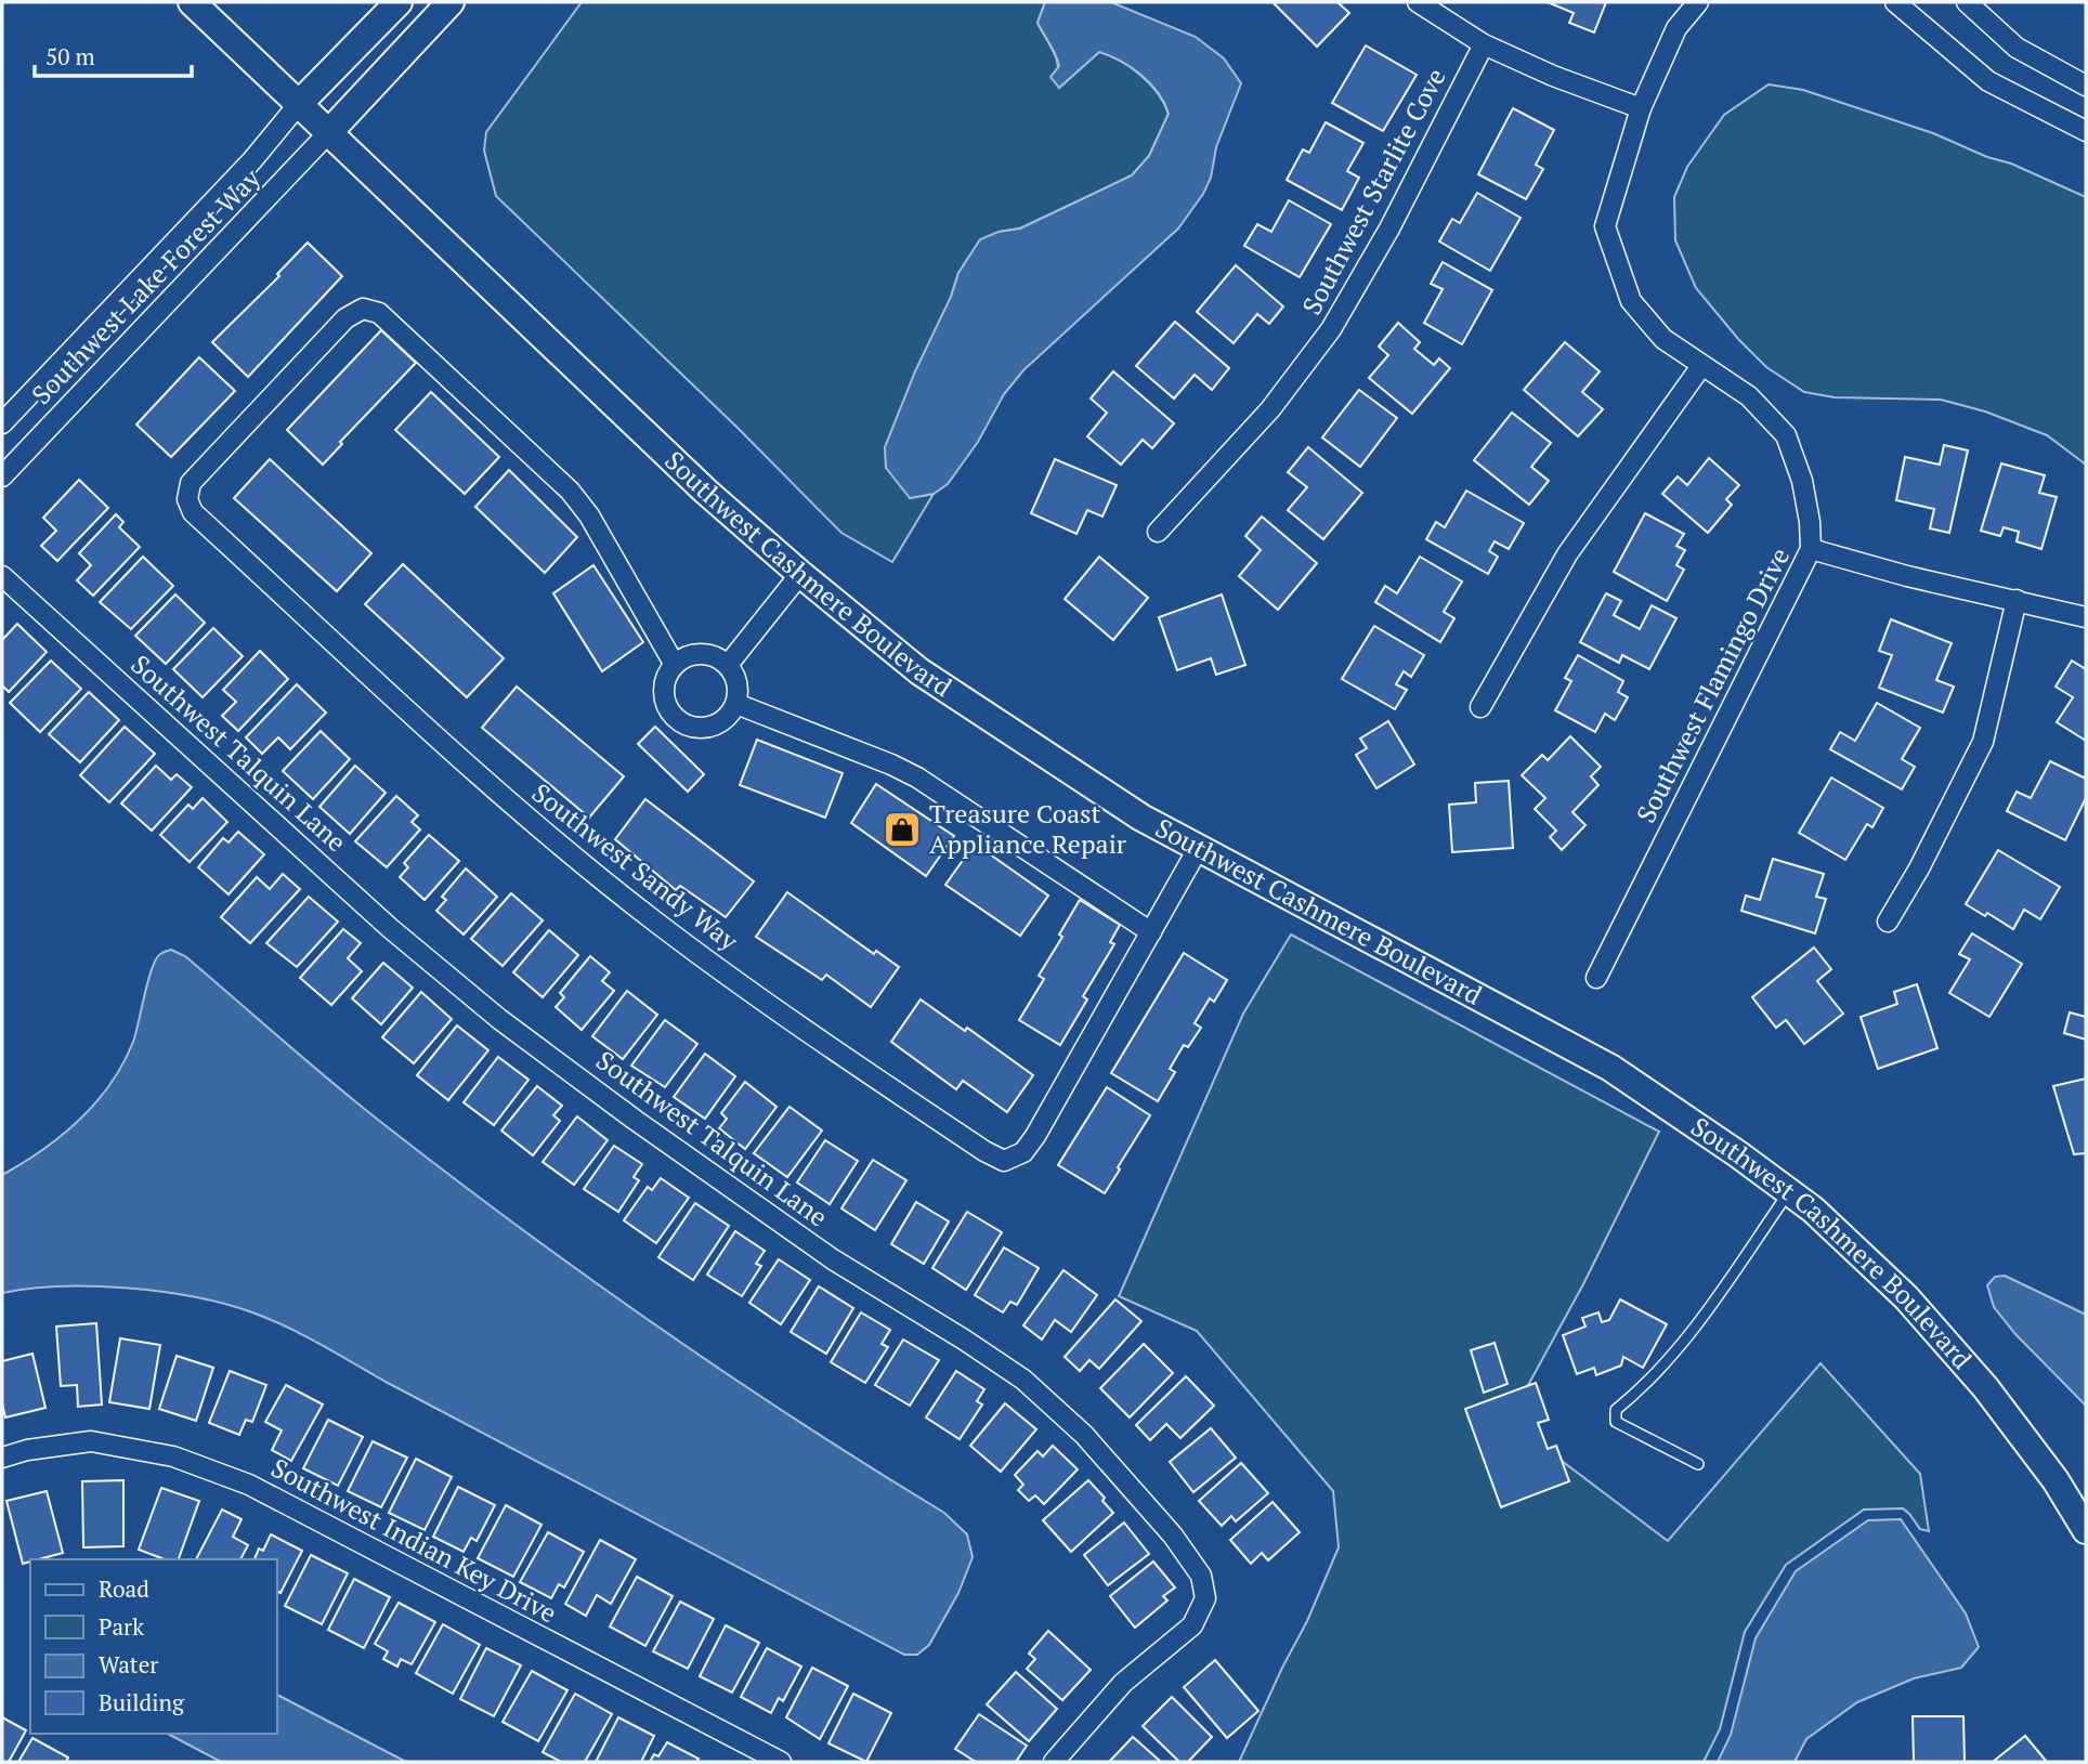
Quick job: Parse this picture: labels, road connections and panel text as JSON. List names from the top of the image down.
{
  "streets": {
    "street": [
      "Southwest Starlite Cove",
      "Southwest Lake Forest Way",
      "Southwest Cashmere Boulevard",
      "Southwest Flamingo Drive",
      "Southwest Talquin Lane",
      "Southwest Sandy Way",
      "Southwest Indian Key Drive"
    ]
  },
  "crossings": [
    ["Southwest Lake Forest Way", "Southwest Cashmere Boulevard"],
    ["Southwest Cashmere Boulevard", "Southwest Sandy Way"]
  ],
  "places": {
    "shop": ["Treasure Coast Appliance Repair"]
  },
  "legend": [
    "Road",
    "Park",
    "Water",
    "Building"
  ],
  "scale_bar": "50 m"
}
